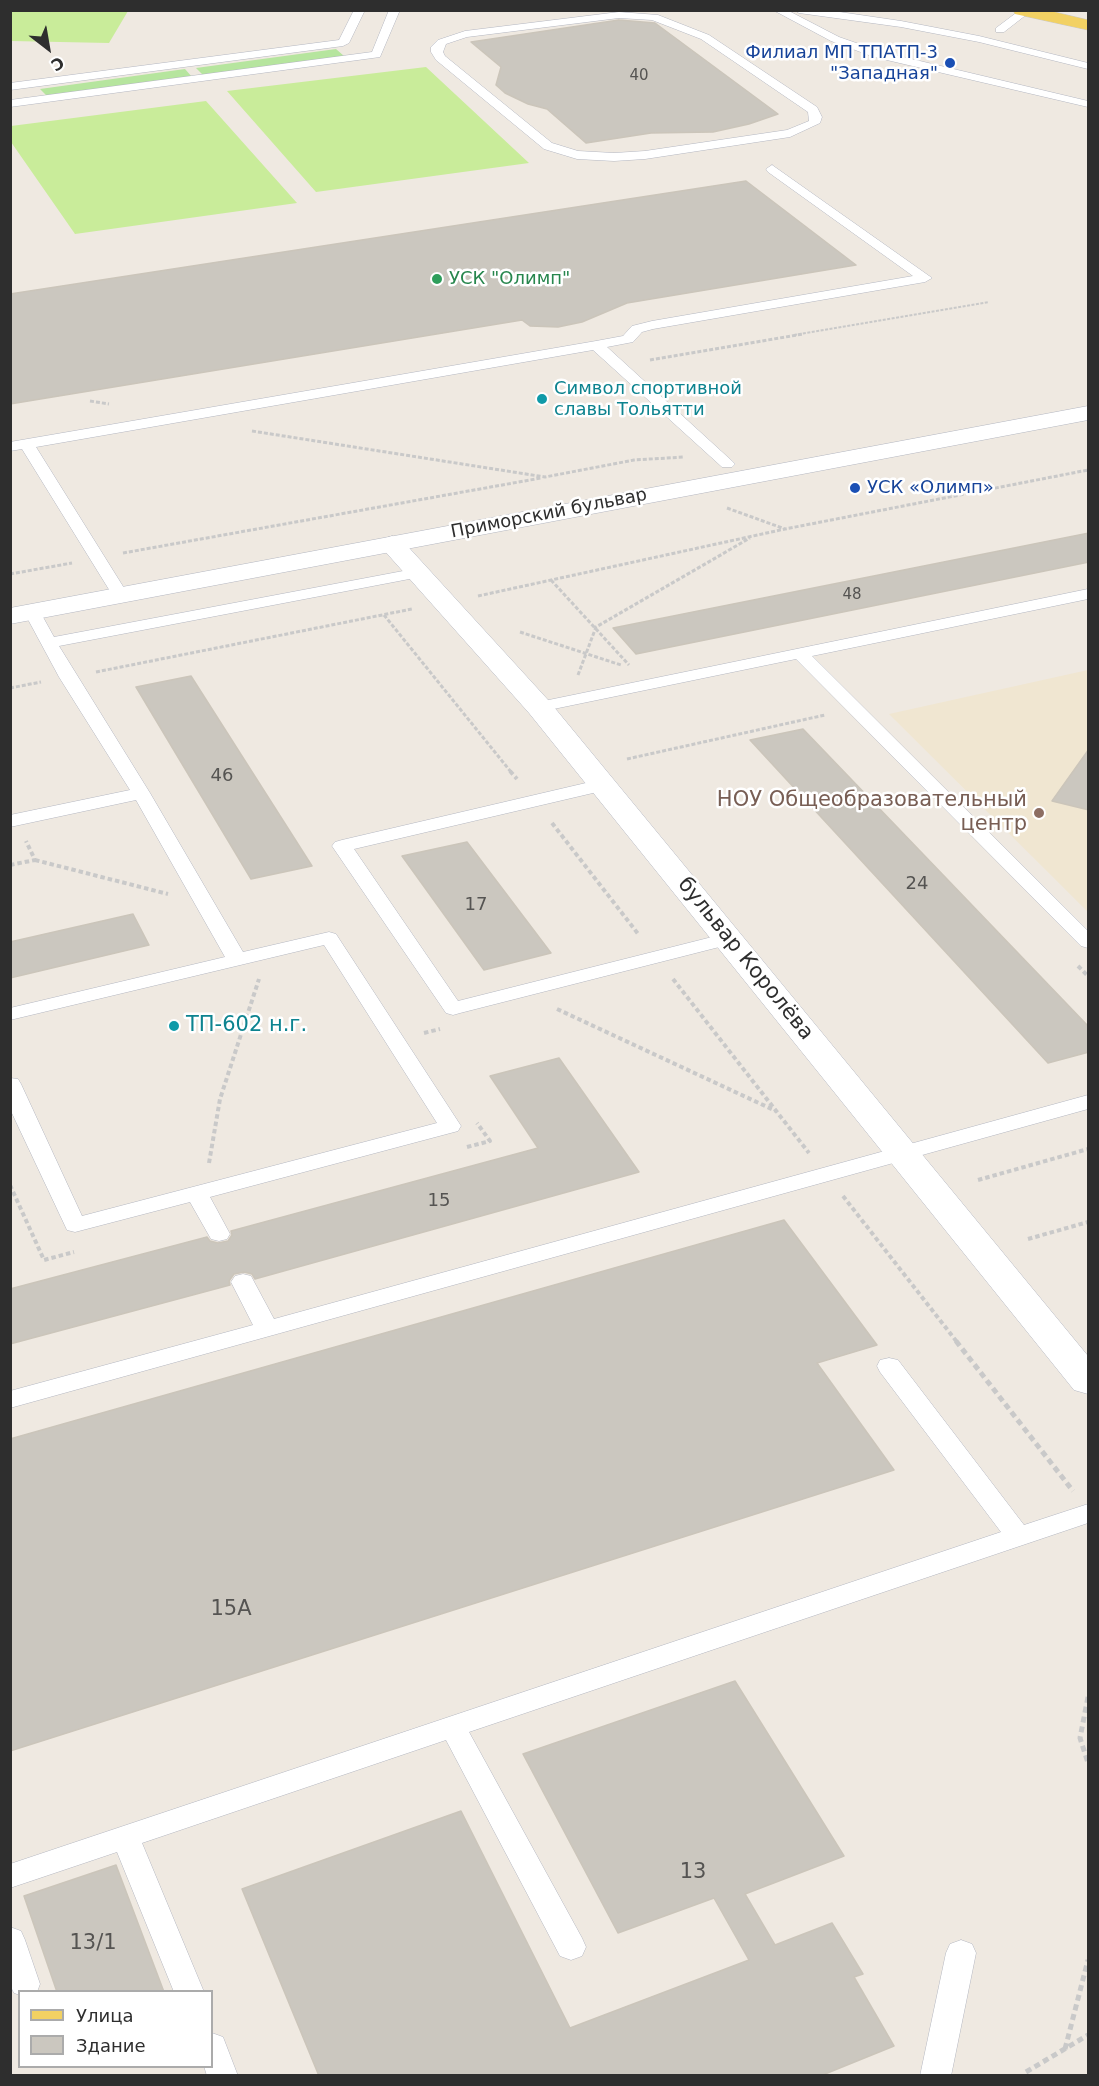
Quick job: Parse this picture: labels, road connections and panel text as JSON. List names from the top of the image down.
{
  "streets": {
    "main road": ["Приморский бульвар", "бульвар Королёва"]
  },
  "crossings": [
    ["Приморский бульвар", "бульвар Королёва"]
  ],
  "places": [
    "Филиал МП ТПАТП-3 \"Западная\"",
    "УСК \"Олимп\"",
    "Символ спортивной славы Тольятти",
    "УСК «Олимп»",
    "НОУ Общеобразовательный центр",
    "ТП-602 н.г."
  ],
  "house_numbers": [
    "40",
    "48",
    "46",
    "24",
    "17",
    "15",
    "15А",
    "13",
    "13/1"
  ],
  "legend": ["Улица", "Здание"],
  "north": "bottom right"
}
